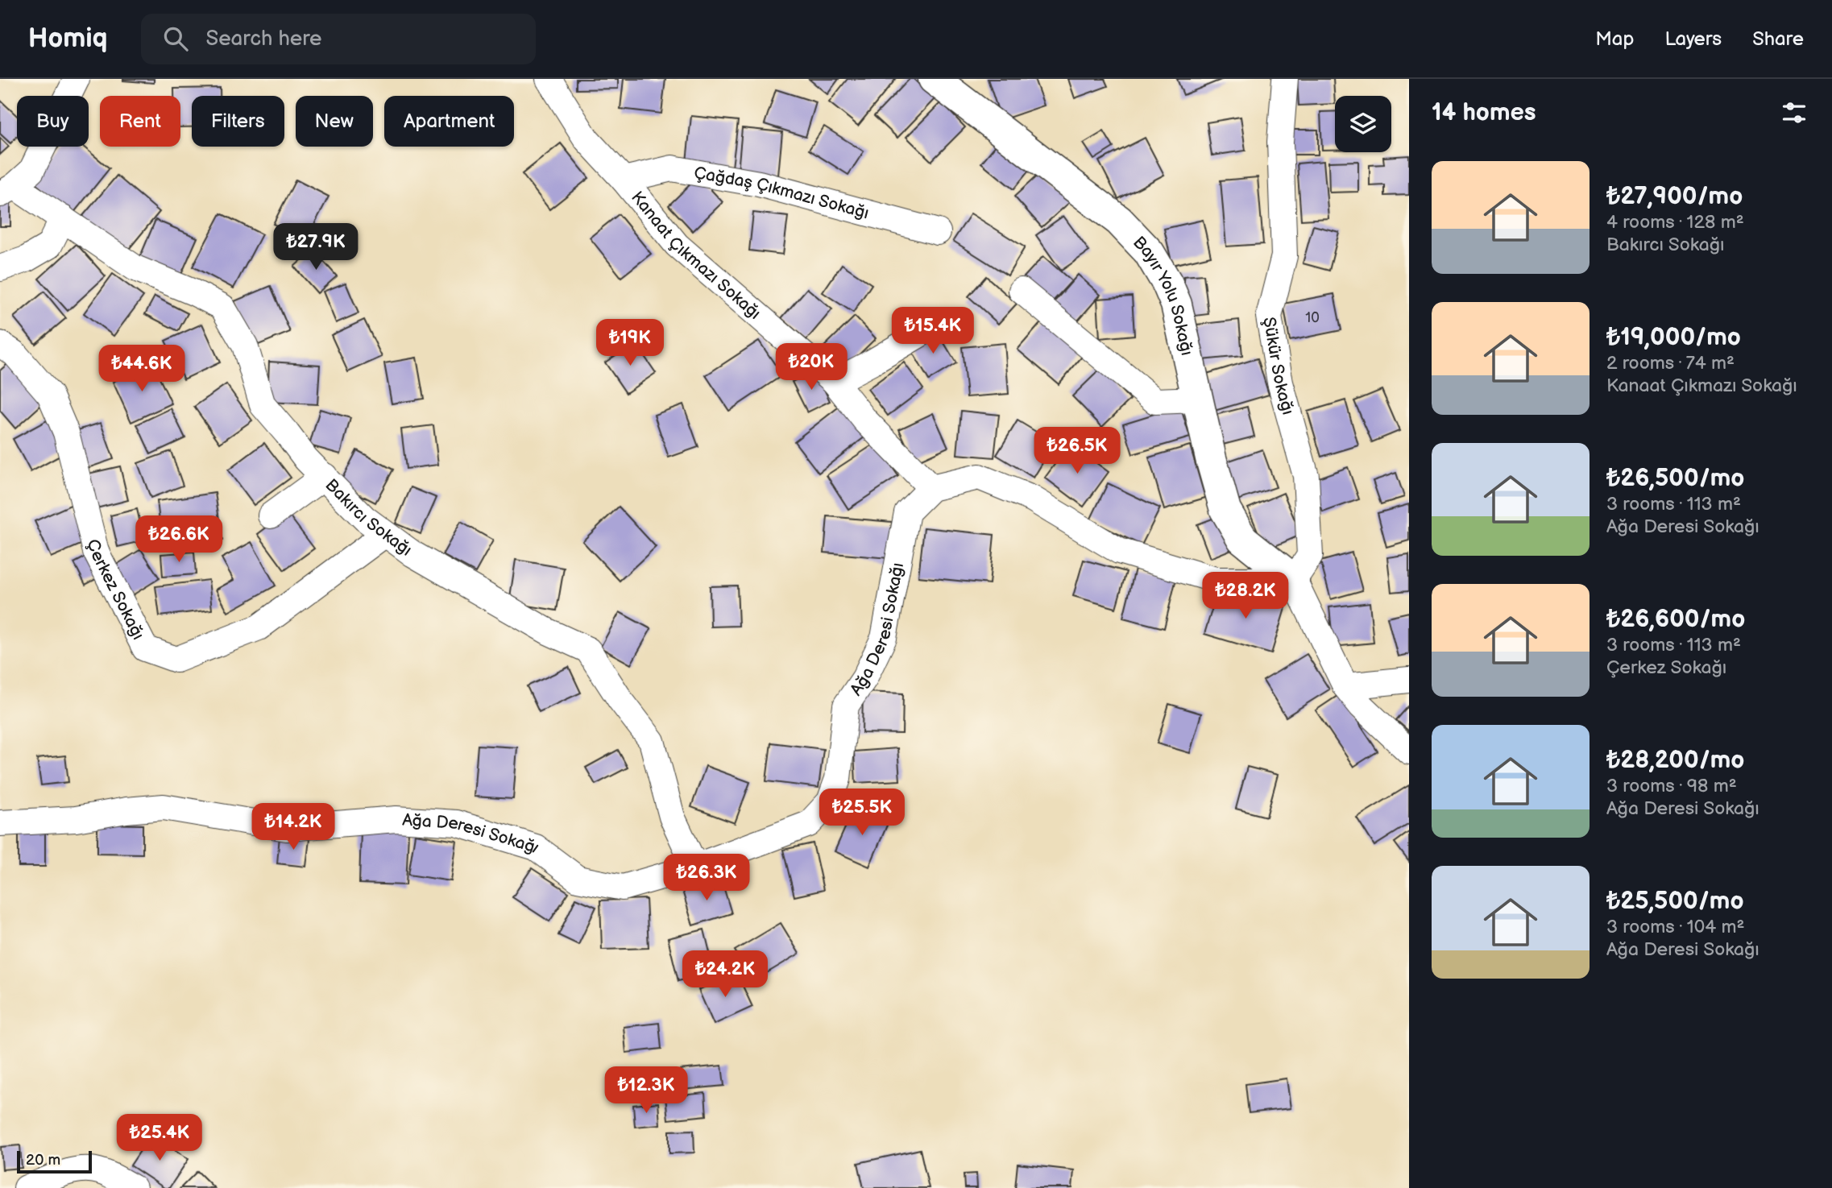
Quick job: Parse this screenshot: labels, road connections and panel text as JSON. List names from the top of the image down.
{
  "streets": {
    "street": [
      "Çağdaş Çıkmazı Sokağı",
      "Kanaat Çıkmazı Sokağı",
      "Bayır Yolu Sokağı",
      "Şükür Sokağı",
      "Bakırcı Sokağı",
      "Çerkez Sokağı",
      "Ağa Deresi Sokağı"
    ]
  },
  "crossings": [
    ["Çağdaş Çıkmazı Sokağı", "Kanaat Çıkmazı Sokağı"],
    ["Kanaat Çıkmazı Sokağı", "Ağa Deresi Sokağı"],
    ["Bayır Yolu Sokağı", "Şükür Sokağı"],
    ["Bakırcı Sokağı", "Çerkez Sokağı"],
    ["Bakırcı Sokağı", "Ağa Deresi Sokağı"]
  ],
  "house_numbers": ["10"],
  "scale_bar": "20 m",
  "page": {
    "header": "Homiq",
    "search": "Search here",
    "nav": ["Map", "Layers", "Share"],
    "heading": "14 homes",
    "chip": [
      "Buy",
      "Rent",
      "Filters",
      "New",
      "Apartment"
    ],
    "list": [
      {
        "name": "₺27,900/mo",
        "note": "4 rooms · 128 m² · Bakırcı Sokağı"
      },
      {
        "name": "₺19,000/mo",
        "note": "2 rooms · 74 m² · Kanaat Çıkmazı Sokağı"
      },
      {
        "name": "₺26,500/mo",
        "note": "3 rooms · 113 m² · Ağa Deresi Sokağı"
      },
      {
        "name": "₺26,600/mo",
        "note": "3 rooms · 113 m² · Çerkez Sokağı"
      },
      {
        "name": "₺28,200/mo",
        "note": "3 rooms · 98 m² · Ağa Deresi Sokağı"
      },
      {
        "name": "₺25,500/mo",
        "note": "3 rooms · 104 m² · Ağa Deresi Sokağı"
      }
    ],
    "price": [
      "₺27.9K",
      "₺15.4K",
      "₺19K",
      "₺20K",
      "₺44.6K",
      "₺26.5K",
      "₺26.6K",
      "₺28.2K",
      "₺25.5K",
      "₺14.2K",
      "₺26.3K",
      "₺24.2K",
      "₺12.3K",
      "₺25.4K"
    ],
    "scale": "20 m"
  }
}
